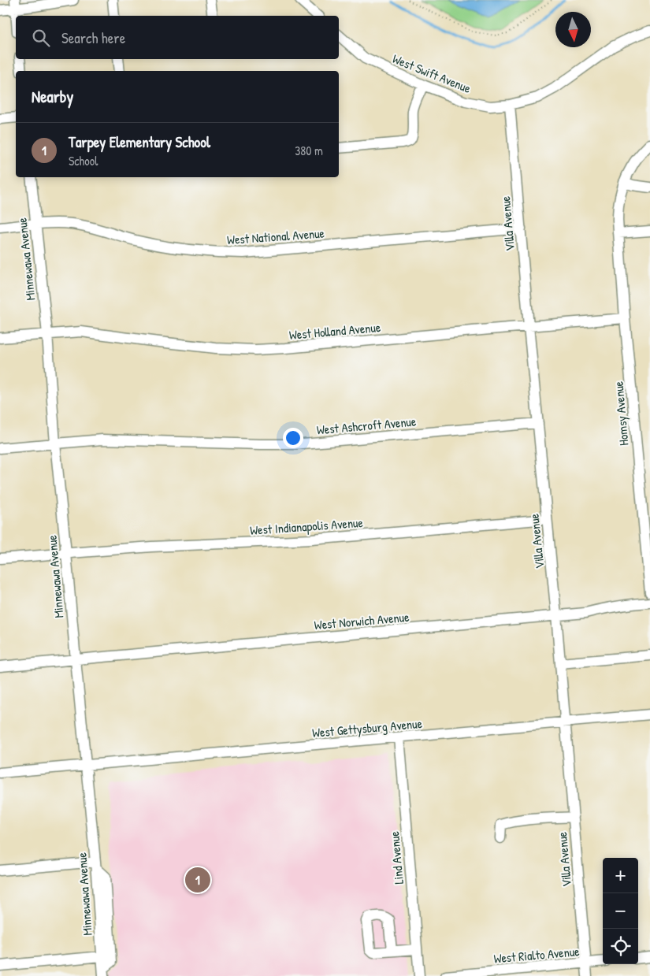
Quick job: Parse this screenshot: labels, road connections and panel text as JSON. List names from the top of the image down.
{
  "streets": {
    "street": [
      "West Swift Avenue",
      "Villa Avenue",
      "West National Avenue",
      "Minnewawa Avenue",
      "West Holland Avenue",
      "Homsy Avenue",
      "West Ashcroft Avenue",
      "West Indianapolis Avenue",
      "West Norwich Avenue",
      "West Gettysburg Avenue",
      "Lind Avenue",
      "West Rialto Avenue"
    ]
  },
  "crossings": [
    ["West Swift Avenue", "Villa Avenue"],
    ["Villa Avenue", "West National Avenue"],
    ["Villa Avenue", "West Holland Avenue"],
    ["Villa Avenue", "West Ashcroft Avenue"],
    ["Villa Avenue", "West Indianapolis Avenue"],
    ["Villa Avenue", "West Norwich Avenue"],
    ["Villa Avenue", "West Gettysburg Avenue"],
    ["Villa Avenue", "West Rialto Avenue"],
    ["West National Avenue", "Minnewawa Avenue"],
    ["Minnewawa Avenue", "West Holland Avenue"],
    ["Minnewawa Avenue", "West Ashcroft Avenue"],
    ["Minnewawa Avenue", "West Indianapolis Avenue"],
    ["Minnewawa Avenue", "West Norwich Avenue"],
    ["Minnewawa Avenue", "West Gettysburg Avenue"],
    ["West Holland Avenue", "Homsy Avenue"],
    ["West Gettysburg Avenue", "Lind Avenue"]
  ],
  "north": "bottom",
  "page": {
    "search": "Search here",
    "heading": "Nearby",
    "list": [
      {
        "mark": "1",
        "name": "Tarpey Elementary School",
        "note": "School",
        "value": "380 m"
      }
    ],
    "map_buttons": ["+", "−"],
    "pins": "1"
  }
}
